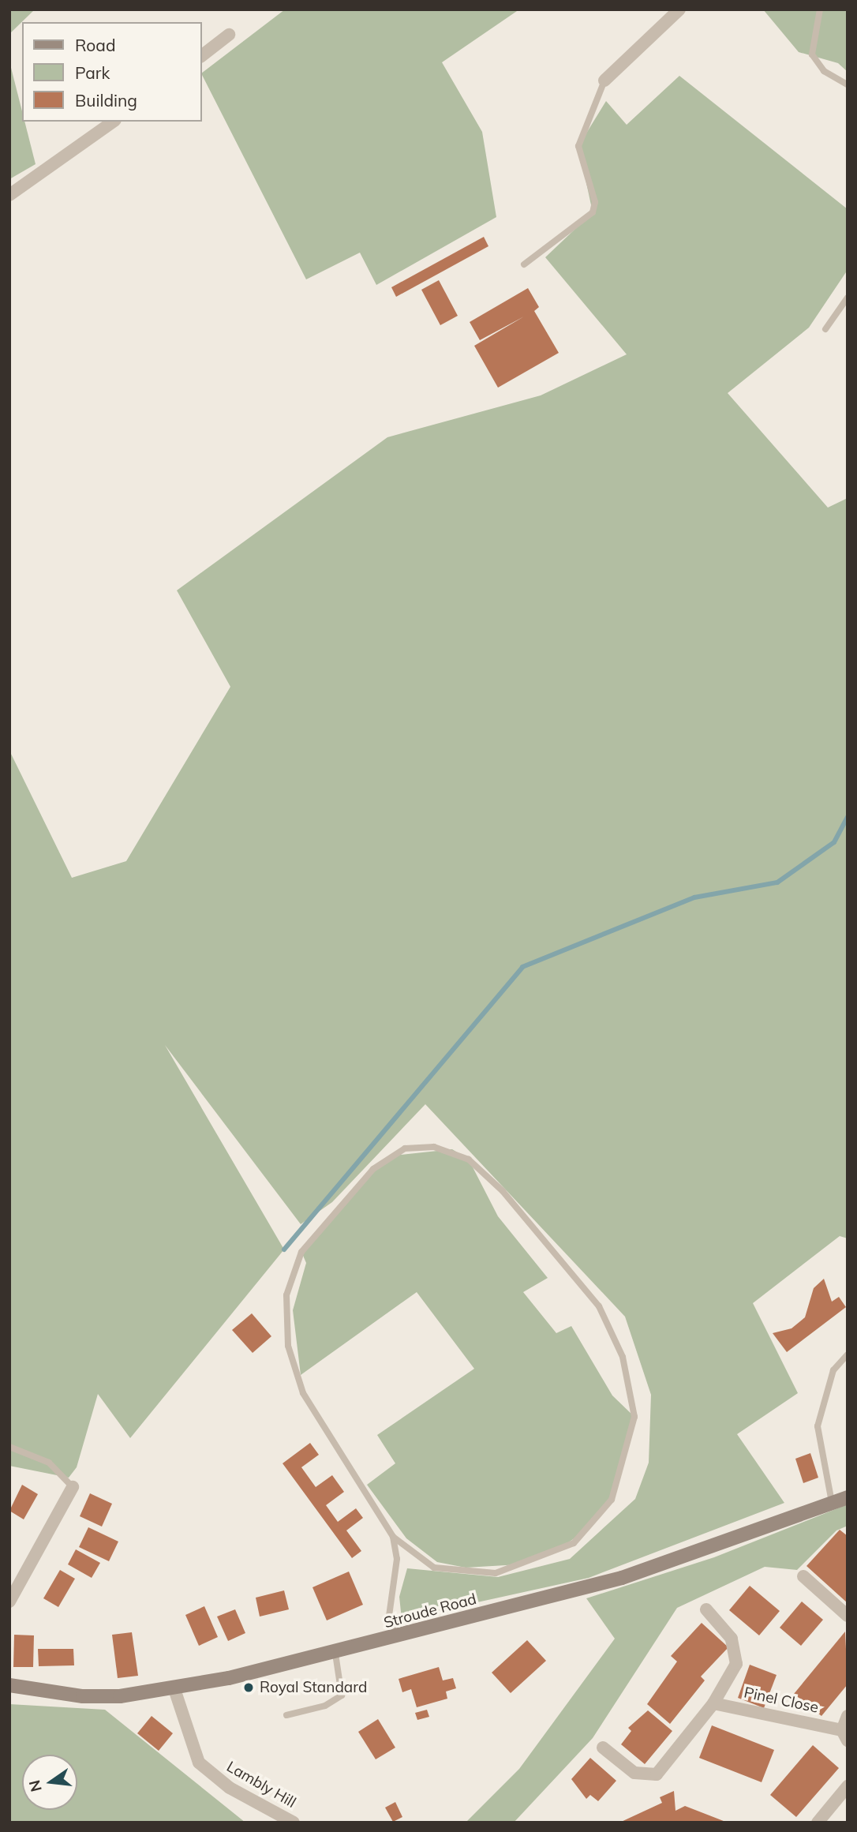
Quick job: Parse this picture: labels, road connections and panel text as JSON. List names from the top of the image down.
{
  "streets": {
    "street": ["Stroude Road", "Pinel Close", "Lambly Hill"]
  },
  "crossings": [
    ["Stroude Road", "Lambly Hill"]
  ],
  "places": ["Royal Standard"],
  "legend": ["Road", "Park", "Building"],
  "north": "left"
}
